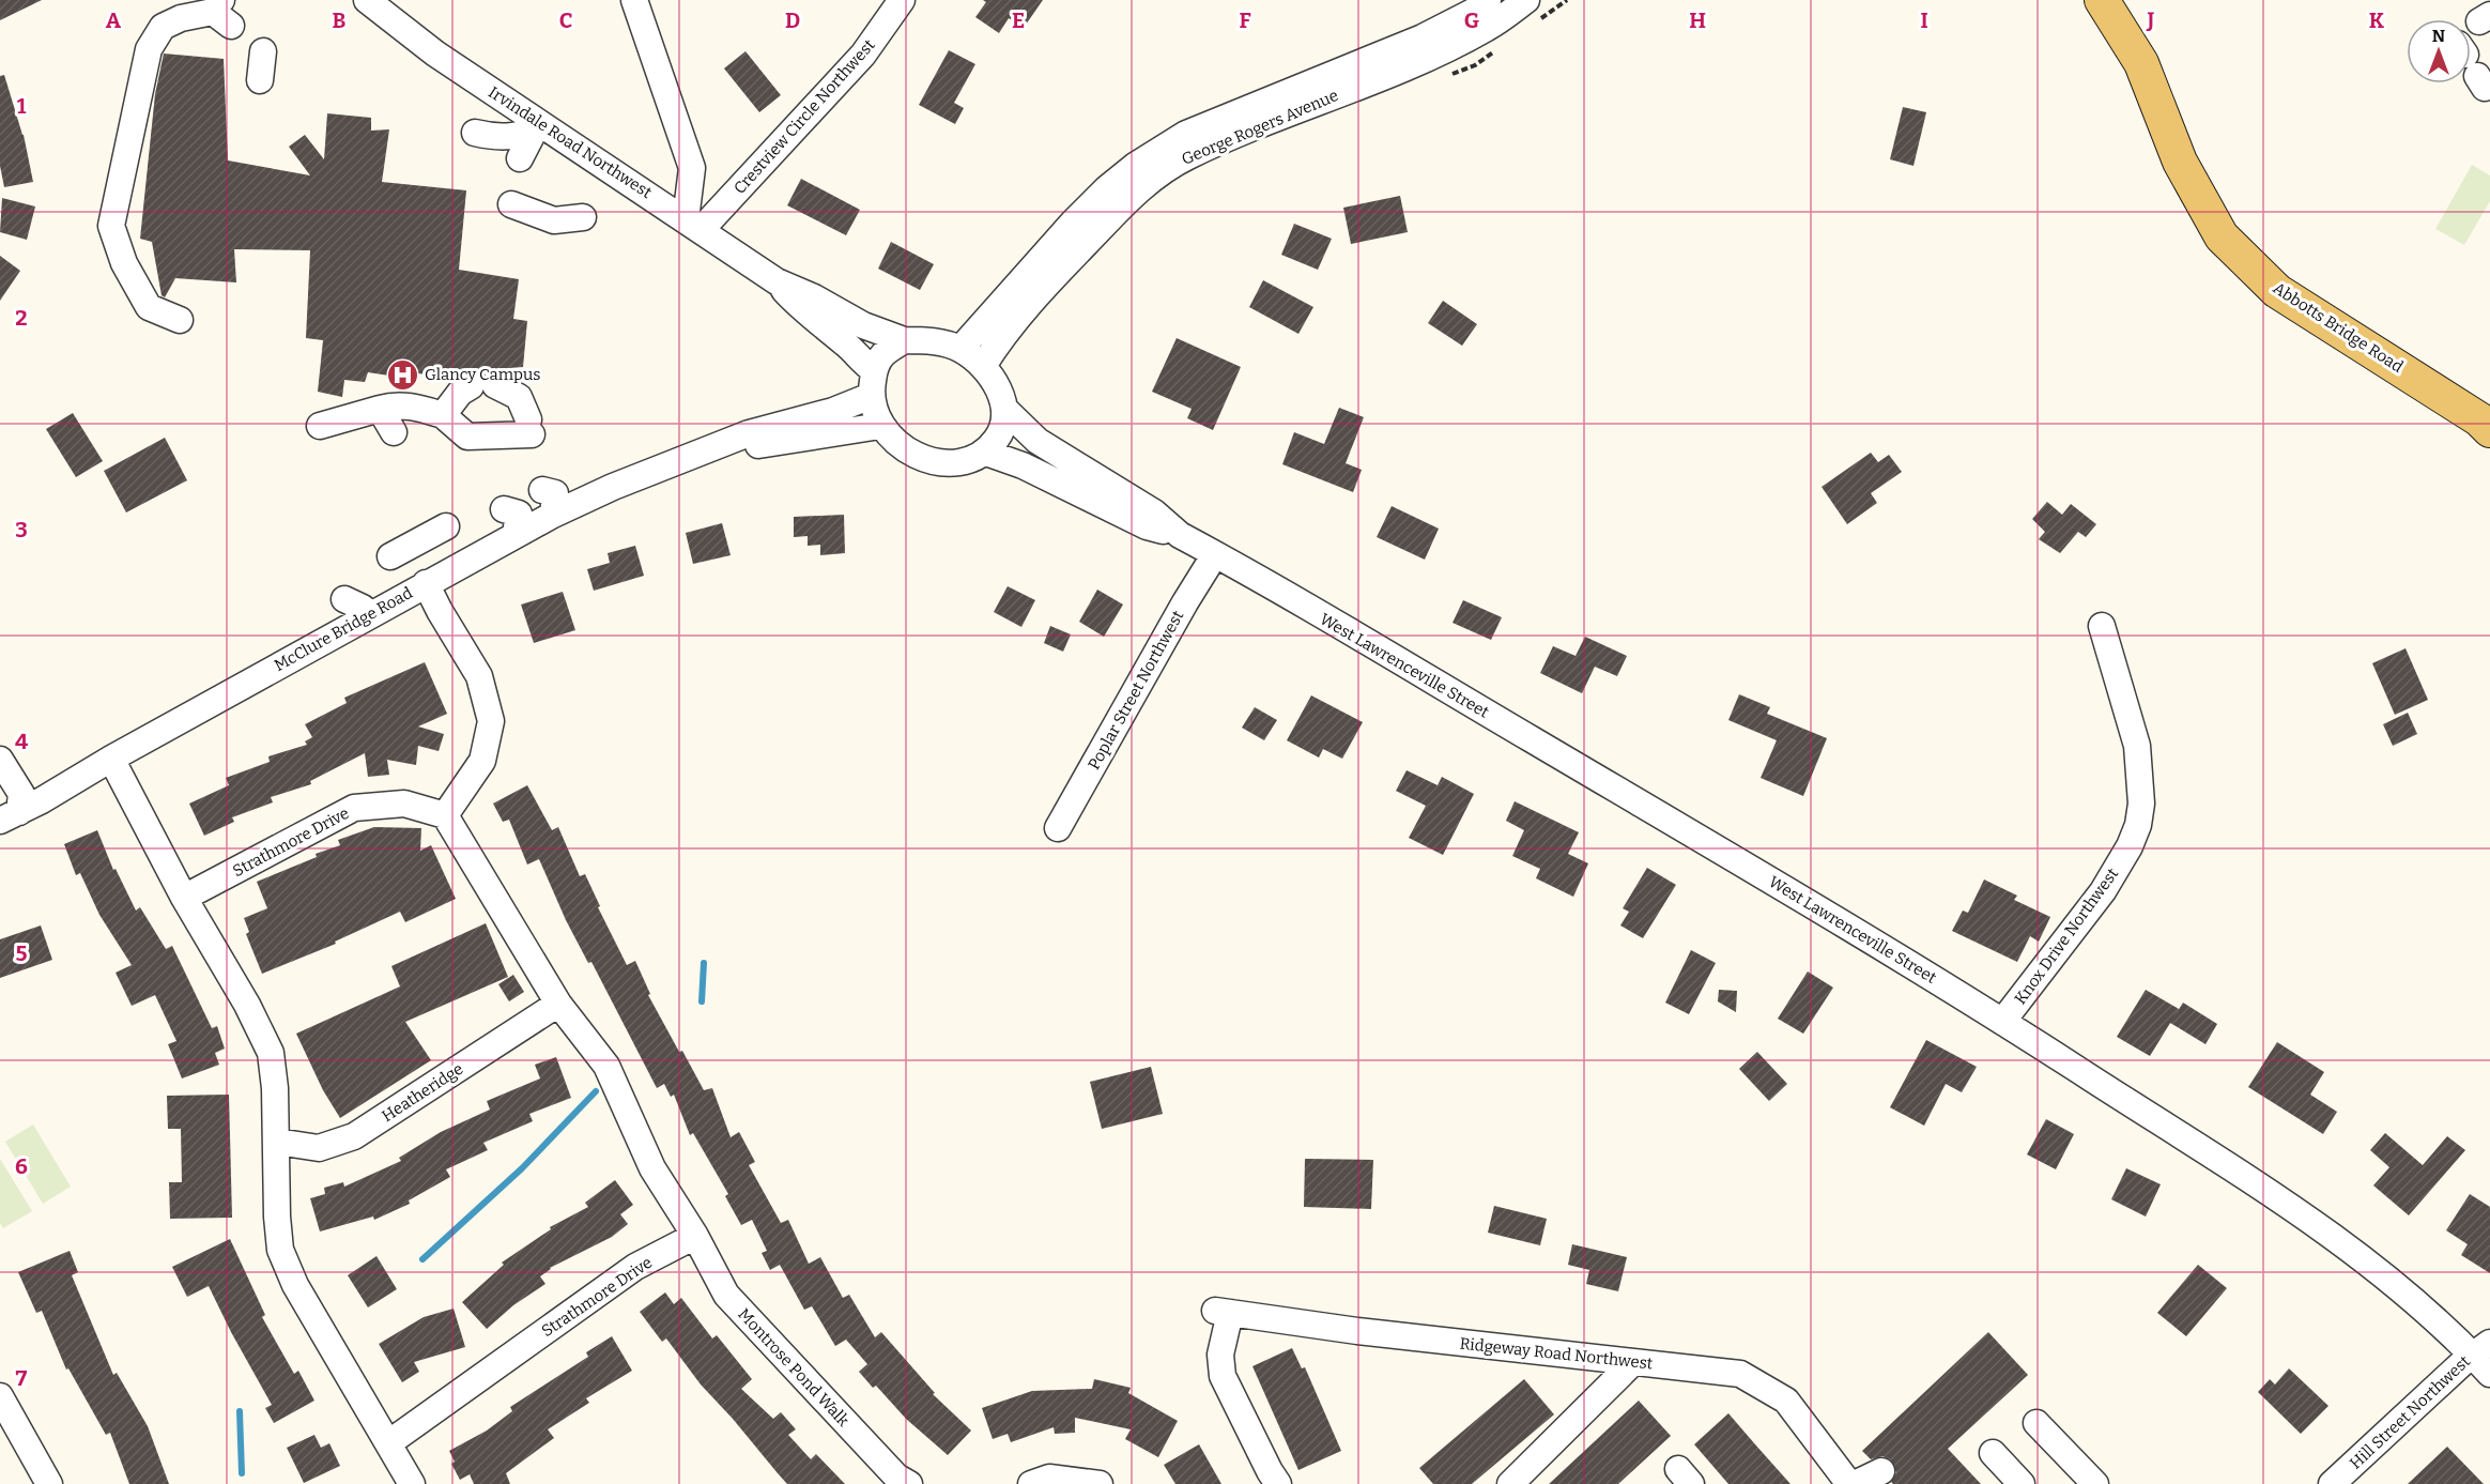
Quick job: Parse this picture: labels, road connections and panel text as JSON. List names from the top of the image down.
{
  "streets": {
    "main road": ["Abbotts Bridge Road"],
    "street": [
      "Crestview Circle Northwest",
      "George Rogers Avenue",
      "Irvindale Road Northwest",
      "McClure Bridge Road",
      "West Lawrenceville Street",
      "Poplar Street Northwest",
      "Strathmore Drive",
      "Knox Drive Northwest",
      "Heatheridge",
      "Ridgeway Road Northwest",
      "Montrose Pond Walk",
      "Hill Street Northwest"
    ]
  },
  "crossings": [
    ["Crestview Circle Northwest", "Irvindale Road Northwest"],
    ["George Rogers Avenue", "Irvindale Road Northwest"],
    ["George Rogers Avenue", "McClure Bridge Road"],
    ["George Rogers Avenue", "West Lawrenceville Street"],
    ["Irvindale Road Northwest", "McClure Bridge Road"],
    ["Irvindale Road Northwest", "West Lawrenceville Street"],
    ["McClure Bridge Road", "West Lawrenceville Street"],
    ["West Lawrenceville Street", "Poplar Street Northwest"],
    ["West Lawrenceville Street", "Knox Drive Northwest"],
    ["West Lawrenceville Street", "Hill Street Northwest"],
    ["Strathmore Drive", "Montrose Pond Walk"]
  ],
  "places": {
    "hospital": ["Glancy Campus"]
  },
  "north": "top",
  "grid": {
    "columns": [
      "A",
      "B",
      "C",
      "D",
      "E",
      "F",
      "G",
      "H",
      "I",
      "J",
      "K"
    ],
    "rows": [
      "1",
      "2",
      "3",
      "4",
      "5",
      "6",
      "7"
    ]
  }
}
